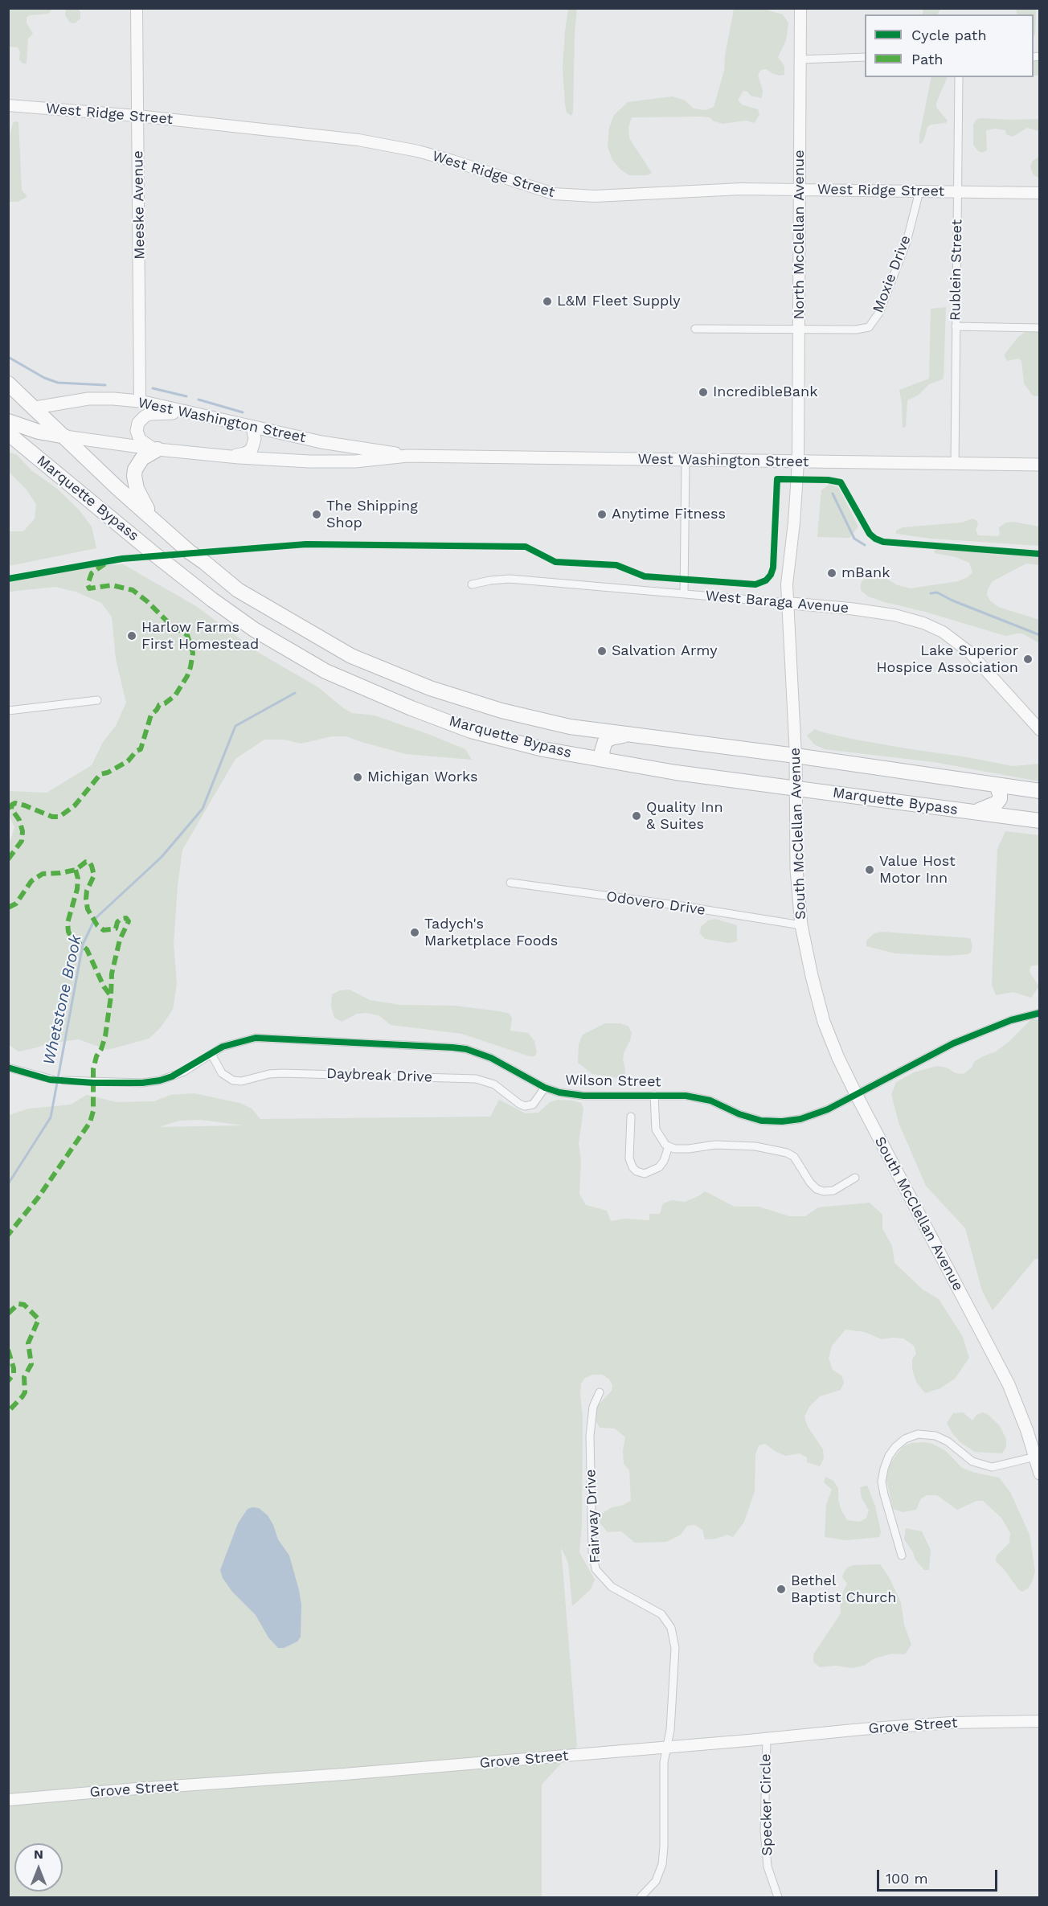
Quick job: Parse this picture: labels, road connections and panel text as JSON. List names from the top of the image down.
{
  "streets": {
    "highway": ["Marquette Bypass"],
    "main road": [
      "West Ridge Street",
      "Meeske Avenue",
      "North McClellan Avenue",
      "West Washington Street",
      "West Baraga Avenue",
      "South McClellan Avenue",
      "Grove Street"
    ],
    "street": [
      "Rublein Street",
      "Moxie Drive",
      "Odovero Drive",
      "Daybreak Drive",
      "Wilson Street",
      "Fairway Drive",
      "Specker Circle"
    ]
  },
  "crossings": [
    ["West Ridge Street", "Meeske Avenue"],
    ["West Ridge Street", "North McClellan Avenue"],
    ["West Ridge Street", "Rublein Street"],
    ["West Ridge Street", "Moxie Drive"],
    ["Meeske Avenue", "West Washington Street"],
    ["North McClellan Avenue", "Moxie Drive"],
    ["North McClellan Avenue", "West Washington Street"],
    ["North McClellan Avenue", "South McClellan Avenue"],
    ["Rublein Street", "West Washington Street"],
    ["West Washington Street", "Marquette Bypass"],
    ["West Washington Street", "South McClellan Avenue"],
    ["Marquette Bypass", "South McClellan Avenue"],
    ["West Baraga Avenue", "South McClellan Avenue"],
    ["South McClellan Avenue", "Odovero Drive"],
    ["South McClellan Avenue", "Wilson Street"],
    ["Daybreak Drive", "Wilson Street"],
    ["Fairway Drive", "Grove Street"],
    ["Grove Street", "Specker Circle"]
  ],
  "water": ["Whetstone Brook"],
  "places": [
    "L&M Fleet Supply",
    "IncredibleBank",
    "The Shipping Shop",
    "Anytime Fitness",
    "mBank",
    "Harlow Farms First Homestead",
    "Salvation Army",
    "Lake Superior Hospice Association",
    "Michigan Works",
    "Quality Inn & Suites",
    "Value Host Motor Inn",
    "Tadych's Marketplace Foods",
    "Bethel Baptist Church"
  ],
  "legend": ["Cycle path", "Path"],
  "scale_bar": "100 m",
  "north": "top"
}
